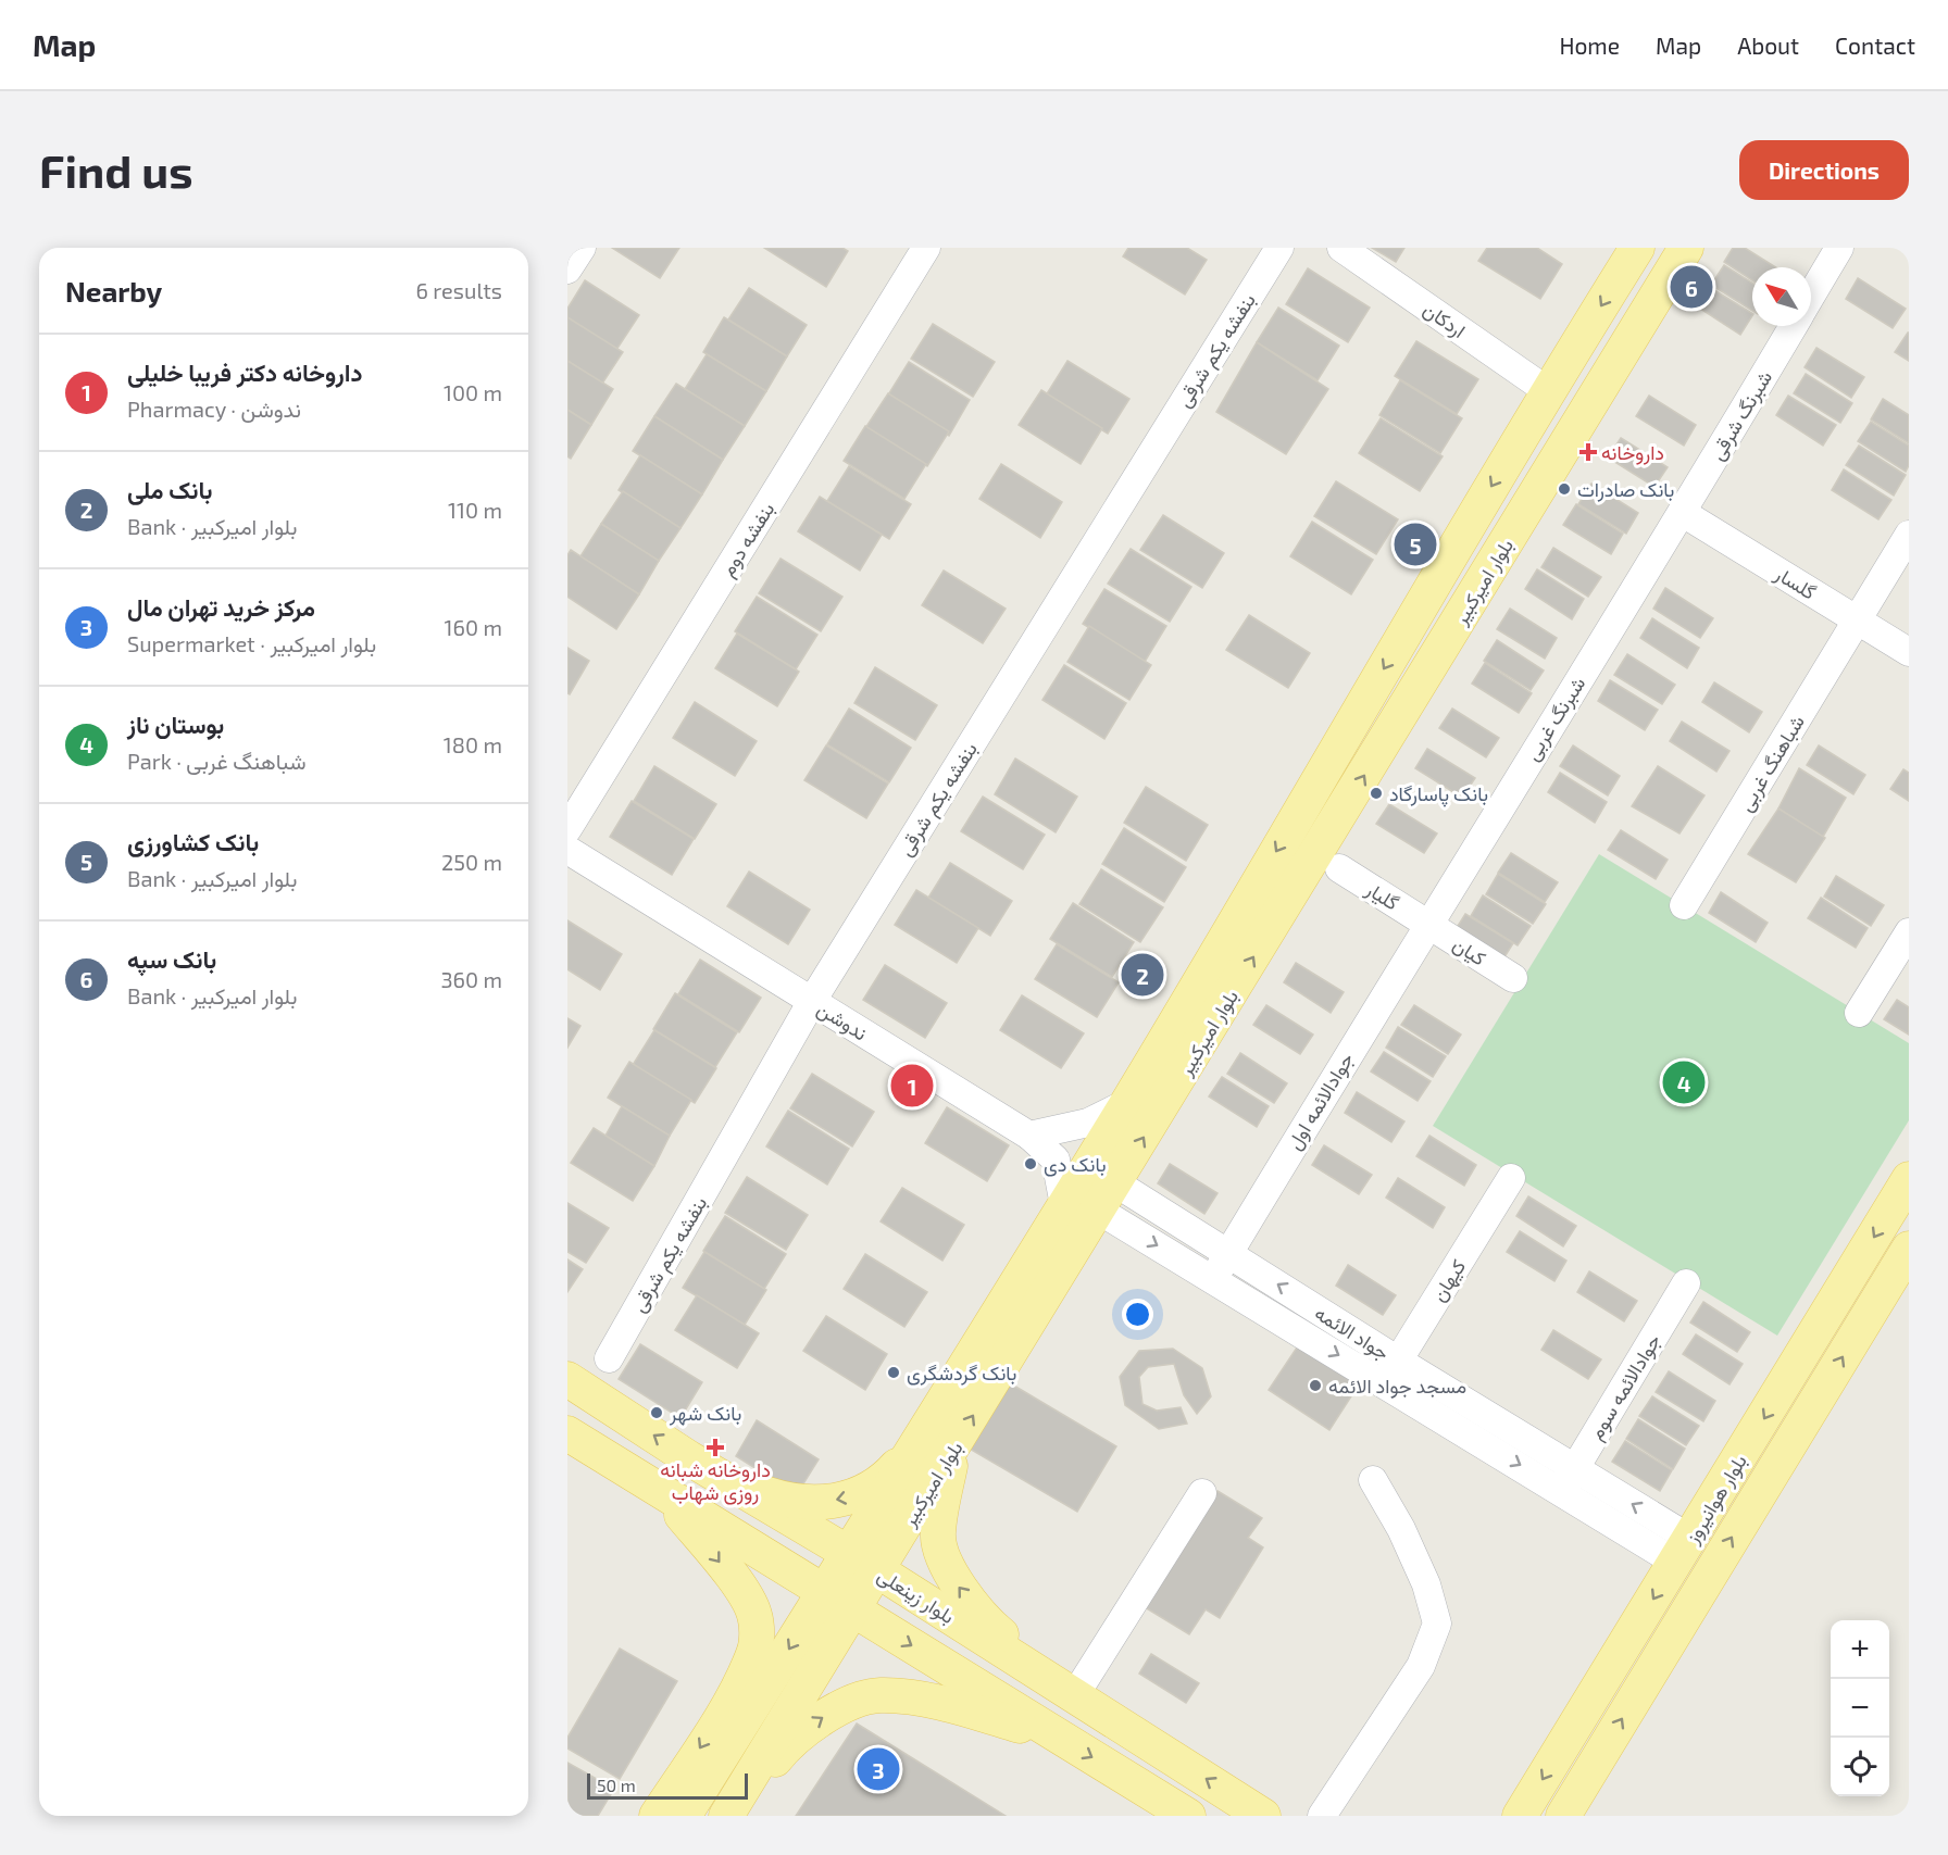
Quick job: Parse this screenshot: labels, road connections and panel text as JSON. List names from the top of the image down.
{
  "streets": {
    "main road": ["بلوار امیرکبیر", "بلوار هوانیروز", "بلوار زینعلی"],
    "street": [
      "اردکان",
      "بنفشه یکم شرقی",
      "شبرنگ شرقی",
      "بنفشه دوم",
      "گلسار",
      "شبرنگ غربی",
      "شباهنگ غربی",
      "گلیار",
      "کیان",
      "ندوشن",
      "جوادالائمه اول",
      "کیهان",
      "جواد الائمه",
      "جوادالائمه سوم"
    ]
  },
  "crossings": [
    ["اردکان", "بلوار امیرکبیر"],
    ["بنفشه یکم شرقی", "ندوشن"],
    ["شبرنگ شرقی", "گلسار"],
    ["شبرنگ شرقی", "شبرنگ غربی"],
    ["بلوار امیرکبیر", "ندوشن"],
    ["بلوار امیرکبیر", "جواد الائمه"],
    ["بلوار امیرکبیر", "بلوار زینعلی"],
    ["گلسار", "شبرنگ غربی"],
    ["گلسار", "شباهنگ غربی"],
    ["شبرنگ غربی", "گلیار"],
    ["شبرنگ غربی", "کیان"],
    ["شبرنگ غربی", "جوادالائمه اول"],
    ["گلیار", "کیان"],
    ["گلیار", "جوادالائمه اول"],
    ["کیان", "جوادالائمه اول"],
    ["جوادالائمه اول", "جواد الائمه"],
    ["کیهان", "جواد الائمه"],
    ["جواد الائمه", "جوادالائمه سوم"],
    ["جواد الائمه", "بلوار هوانیروز"]
  ],
  "places": {
    "health": ["داروخانه", "داروخانه شبانه روزی شهاب"],
    "other": [
      "بانک صادرات",
      "بانک پاسارگاد",
      "بانک دی",
      "بانک گردشگری",
      "مسجد جواد الائمه",
      "بانک شهر"
    ]
  },
  "scale_bar": "50 m",
  "north": "top left",
  "page": {
    "header": "Map",
    "nav": [
      "Home",
      "Map",
      "About",
      "Contact"
    ],
    "buttons": "Directions",
    "title": "Find us",
    "heading": ["Nearby", "6 results"],
    "pins": [
      "6",
      "5",
      "2",
      "4",
      "1",
      "3"
    ],
    "list": [
      {
        "mark": "1",
        "name": "داروخانه دکتر فریبا خلیلی",
        "note": "Pharmacy · ندوشن",
        "value": "100 m"
      },
      {
        "mark": "2",
        "name": "بانک ملی",
        "note": "Bank · بلوار امیرکبیر",
        "value": "110 m"
      },
      {
        "mark": "3",
        "name": "مرکز خرید تهران مال",
        "note": "Supermarket · بلوار امیرکبیر",
        "value": "160 m"
      },
      {
        "mark": "4",
        "name": "بوستان ناز",
        "note": "Park · شباهنگ غربی",
        "value": "180 m"
      },
      {
        "mark": "5",
        "name": "بانک کشاورزی",
        "note": "Bank · بلوار امیرکبیر",
        "value": "250 m"
      },
      {
        "mark": "6",
        "name": "بانک سپه",
        "note": "Bank · بلوار امیرکبیر",
        "value": "360 m"
      }
    ],
    "map_buttons": ["+", "−"],
    "scale": "50 m"
  }
}
